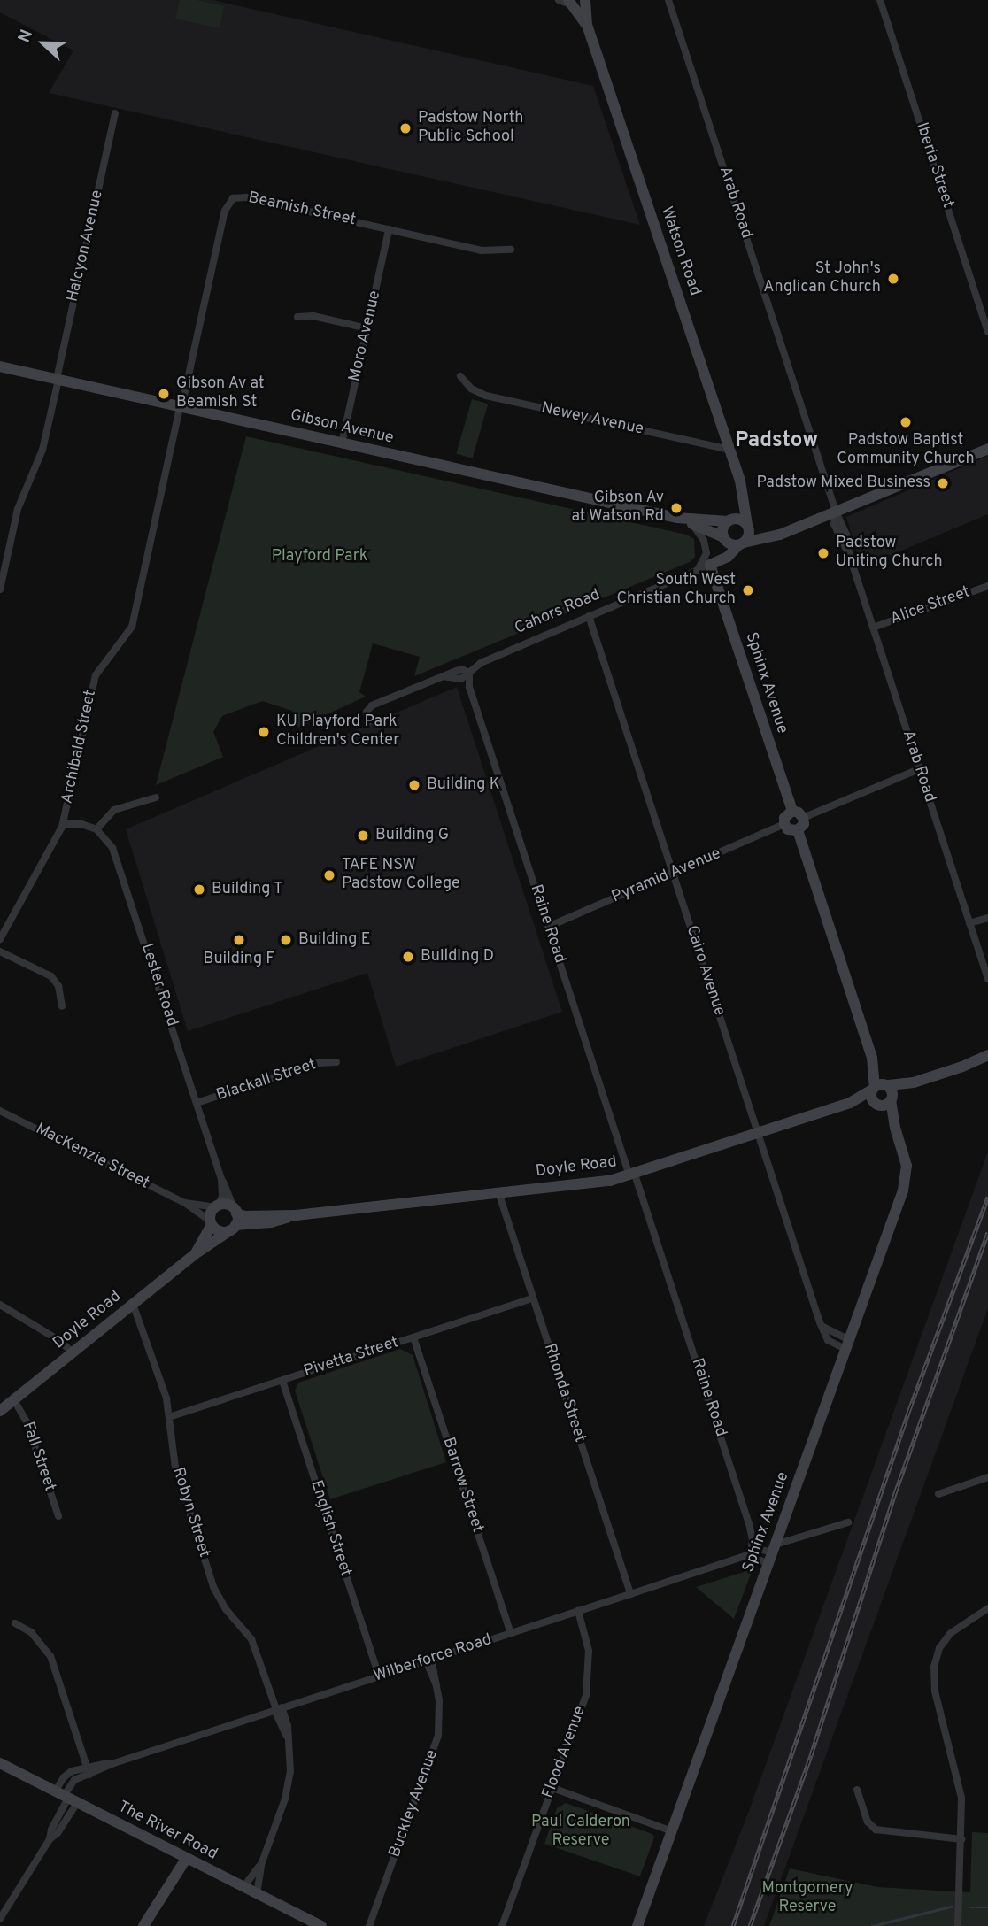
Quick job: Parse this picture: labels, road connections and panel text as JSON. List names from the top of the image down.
{
  "streets": {
    "street": [
      "Iberia Street",
      "Arab Road",
      "Beamish Street",
      "Halcyon Avenue",
      "Watson Road",
      "Moro Avenue",
      "Newey Avenue",
      "Gibson Avenue",
      "Alice Street",
      "Cahors Road",
      "Sphinx Avenue",
      "Archibald Street",
      "Pyramid Avenue",
      "Raine Road",
      "Cairo Avenue",
      "Lester Road",
      "Blackall Street",
      "MacKenzie Street",
      "Doyle Road",
      "Pivetta Street",
      "Rhonda Street",
      "Fall Street",
      "Barrow Street",
      "Robyn Street",
      "English Street",
      "Wilberforce Road",
      "Flood Avenue",
      "Buckley Avenue",
      "The River Road"
    ]
  },
  "crossings": [
    ["Arab Road", "Alice Street"],
    ["Arab Road", "Cahors Road"],
    ["Beamish Street", "Moro Avenue"],
    ["Beamish Street", "Gibson Avenue"],
    ["Beamish Street", "Archibald Street"],
    ["Halcyon Avenue", "Gibson Avenue"],
    ["Watson Road", "Newey Avenue"],
    ["Watson Road", "Gibson Avenue"],
    ["Watson Road", "Cahors Road"],
    ["Moro Avenue", "Gibson Avenue"],
    ["Gibson Avenue", "Cahors Road"],
    ["Gibson Avenue", "Archibald Street"],
    ["Cahors Road", "Sphinx Avenue"],
    ["Cahors Road", "Raine Road"],
    ["Cahors Road", "Cairo Avenue"],
    ["Sphinx Avenue", "Pyramid Avenue"],
    ["Sphinx Avenue", "Cairo Avenue"],
    ["Sphinx Avenue", "Doyle Road"],
    ["Sphinx Avenue", "Wilberforce Road"],
    ["Pyramid Avenue", "Raine Road"],
    ["Pyramid Avenue", "Cairo Avenue"],
    ["Raine Road", "Doyle Road"],
    ["Raine Road", "Wilberforce Road"],
    ["Cairo Avenue", "Doyle Road"],
    ["Lester Road", "Blackall Street"],
    ["Lester Road", "MacKenzie Street"],
    ["Lester Road", "Doyle Road"],
    ["MacKenzie Street", "Doyle Road"],
    ["Doyle Road", "Rhonda Street"],
    ["Doyle Road", "Fall Street"],
    ["Doyle Road", "Robyn Street"],
    ["Pivetta Street", "Rhonda Street"],
    ["Pivetta Street", "Barrow Street"],
    ["Pivetta Street", "Robyn Street"],
    ["Pivetta Street", "English Street"],
    ["Rhonda Street", "Wilberforce Road"],
    ["Barrow Street", "Wilberforce Road"],
    ["Robyn Street", "Wilberforce Road"],
    ["English Street", "Wilberforce Road"],
    ["Wilberforce Road", "Flood Avenue"],
    ["Wilberforce Road", "Buckley Avenue"],
    ["Wilberforce Road", "The River Road"]
  ],
  "districts": ["Padstow"],
  "parks": ["Playford Park", "Paul Calderon Reserve", "Montgomery Reserve"],
  "places": [
    "Padstow North Public School",
    "St John's Anglican Church",
    "Gibson Av at Beamish St",
    "Padstow Baptist Community Church",
    "Padstow Mixed Business",
    "Gibson Av at Watson Rd",
    "Padstow Uniting Church",
    "South West Christian Church",
    "KU Playford Park Children's Center",
    "Building K",
    "Building G",
    "TAFE NSW Padstow College",
    "Building T",
    "Building F",
    "Building E",
    "Building D"
  ],
  "north": "left"
}
